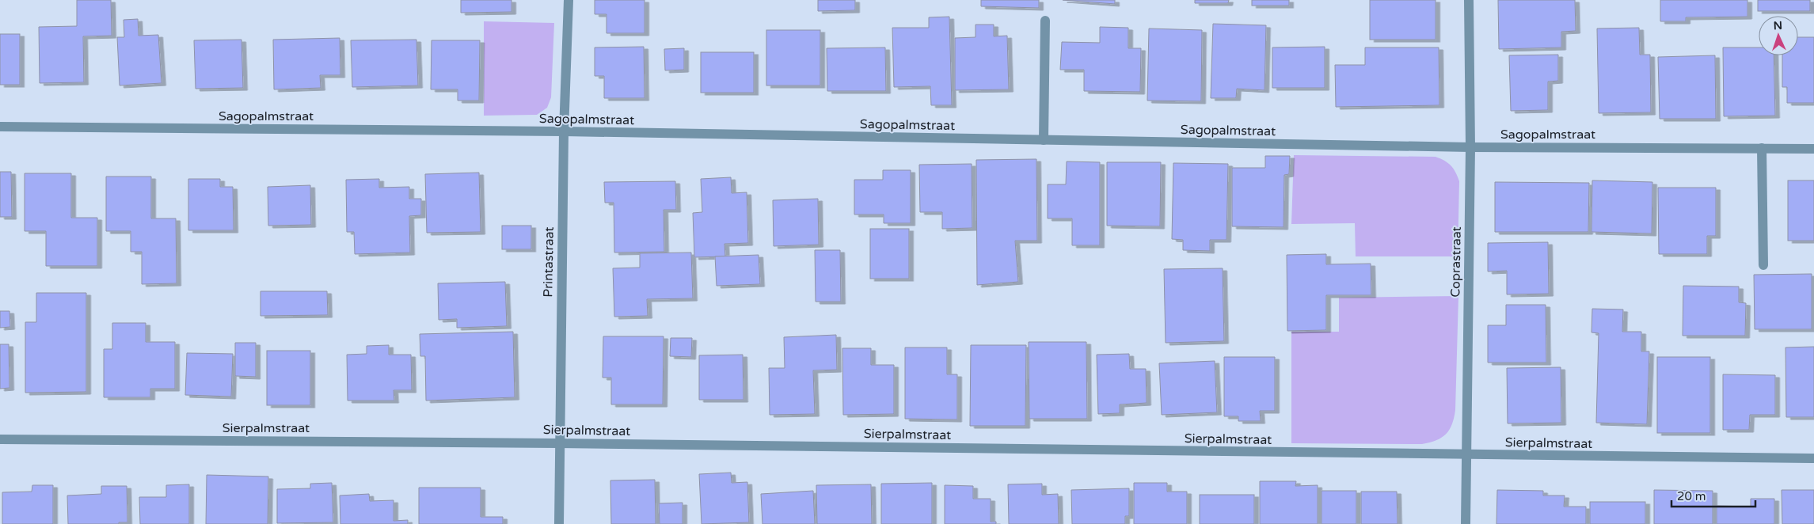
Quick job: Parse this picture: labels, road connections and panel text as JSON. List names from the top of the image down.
{
  "streets": {
    "street": [
      "Sagopalmstraat",
      "Printastraat",
      "Coprastraat",
      "Sierpalmstraat"
    ]
  },
  "crossings": [
    ["Sagopalmstraat", "Printastraat"],
    ["Sagopalmstraat", "Coprastraat"],
    ["Printastraat", "Sierpalmstraat"],
    ["Coprastraat", "Sierpalmstraat"]
  ],
  "scale_bar": "20 m",
  "north": "top"
}
